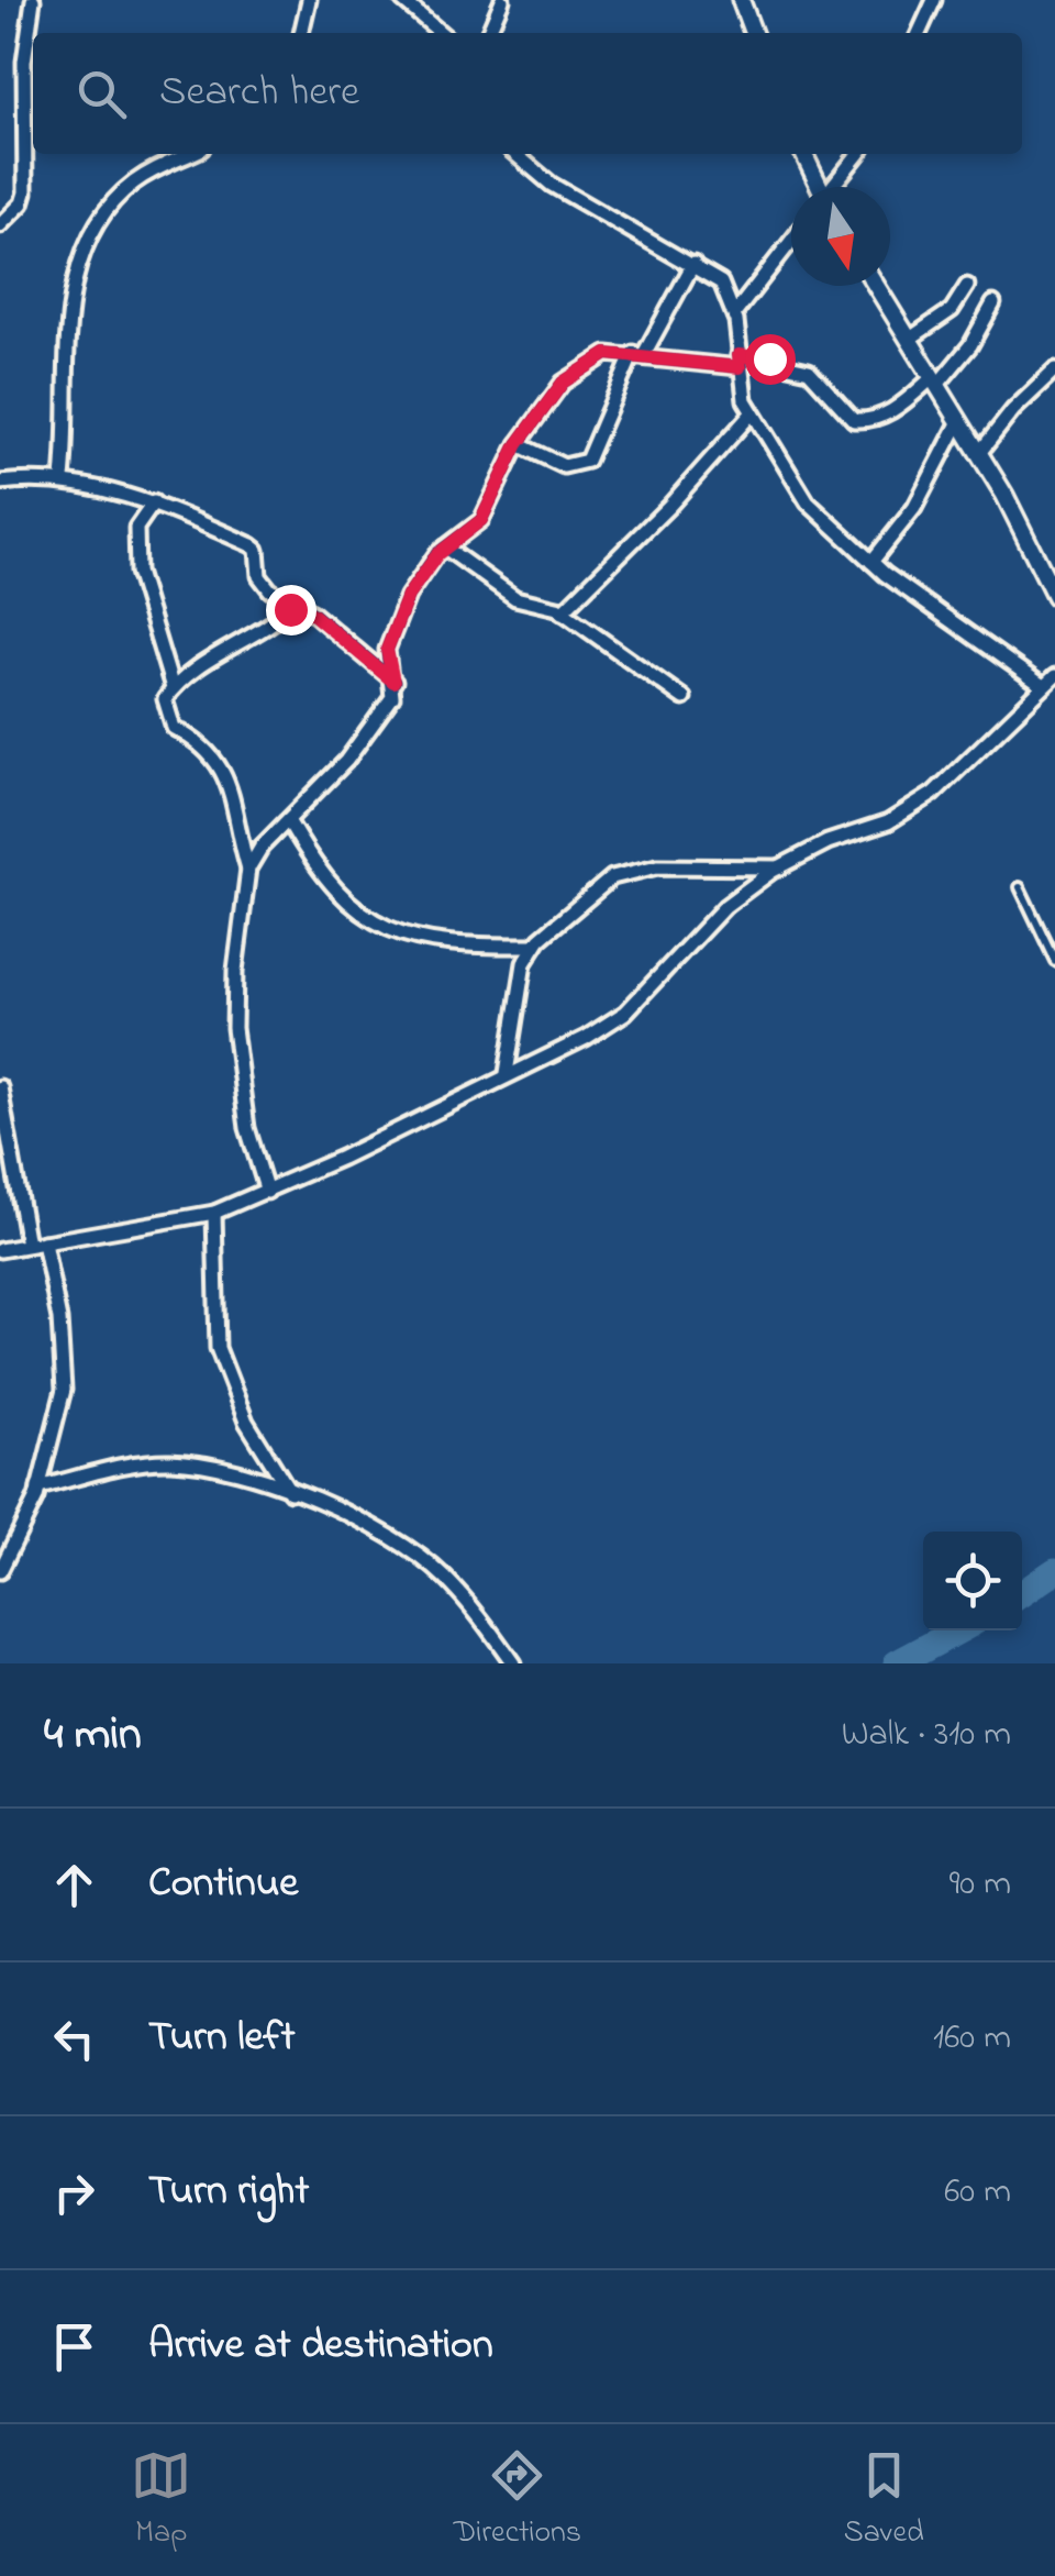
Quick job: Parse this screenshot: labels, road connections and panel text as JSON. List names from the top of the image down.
{
  "north": "bottom",
  "page": {
    "search": "Search here",
    "heading": ["4 min", "Walk · 310 m"],
    "list": [
      ["Continue", "90 m"],
      ["Turn left", "160 m"],
      ["Turn right", "60 m"],
      "Arrive at destination"
    ],
    "nav": ["Map", "Directions", "Saved"]
  }
}
